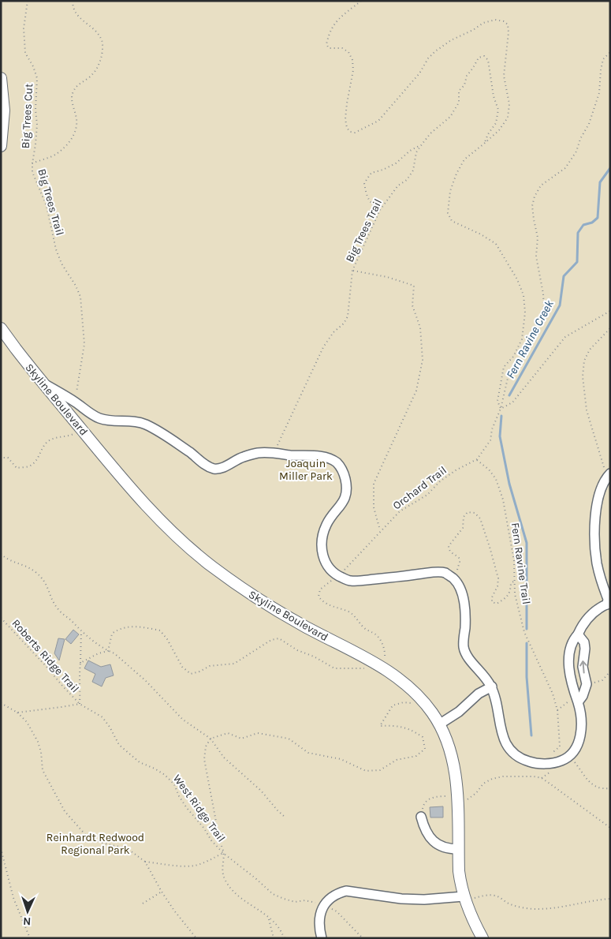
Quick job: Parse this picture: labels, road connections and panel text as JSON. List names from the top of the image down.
{
  "streets": {
    "main road": ["Skyline Boulevard"],
    "path": [
      "Big Trees Cut",
      "Big Trees Trail",
      "Orchard Trail",
      "Fern Ravine Trail",
      "Roberts Ridge Trail",
      "West Ridge Trail"
    ]
  },
  "crossings": [
    ["Big Trees Cut", "Big Trees Trail"],
    ["Skyline Boulevard", "Orchard Trail"],
    ["Orchard Trail", "Fern Ravine Trail"],
    ["Roberts Ridge Trail", "West Ridge Trail"]
  ],
  "water": ["Fern Ravine Creek"],
  "parks": ["Joaquin Miller Park", "Reinhardt Redwood Regional Park"],
  "north": "bottom"
}
